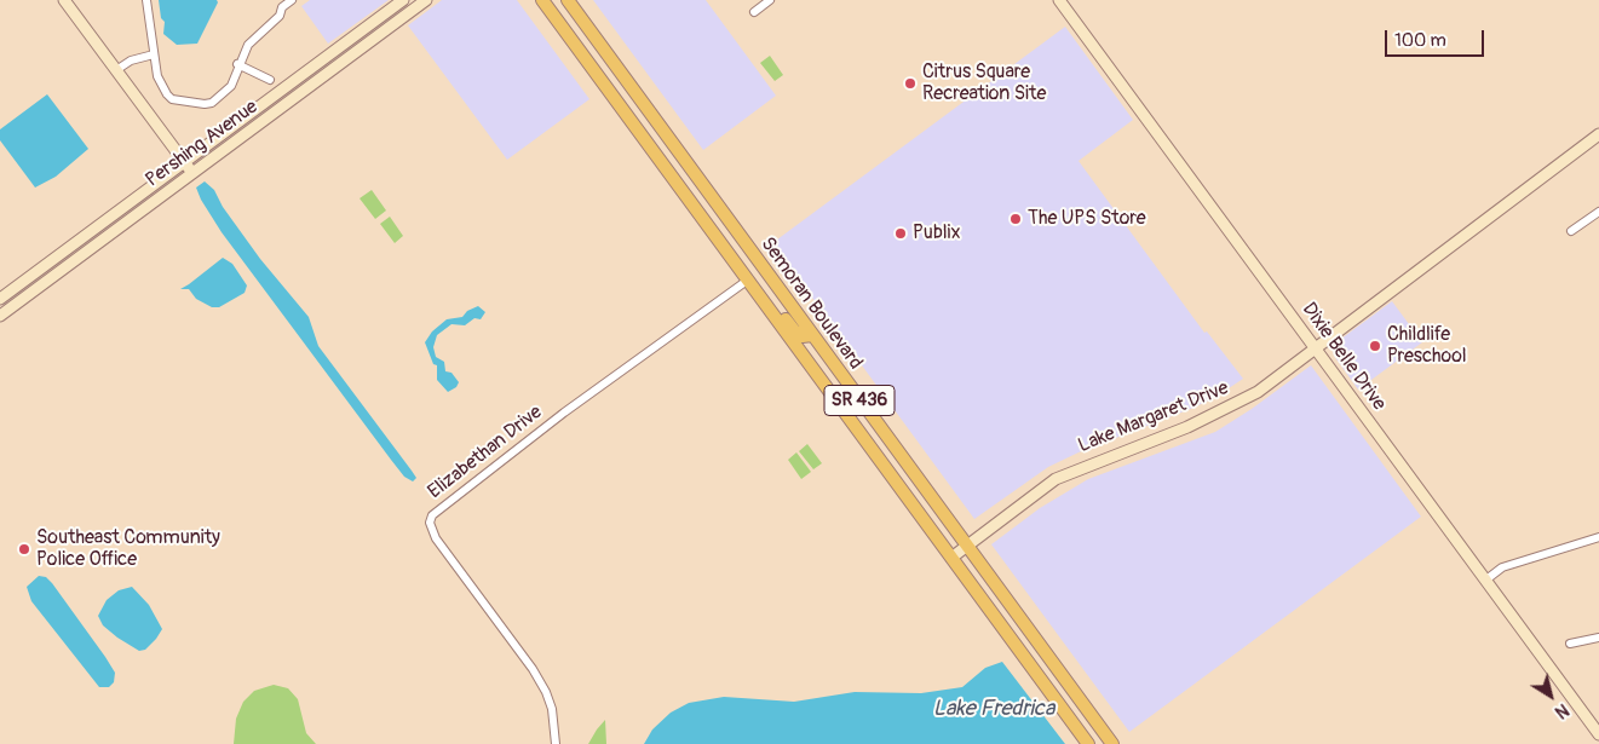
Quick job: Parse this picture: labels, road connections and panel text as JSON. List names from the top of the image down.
{
  "streets": {
    "main road": ["Semoran Boulevard", "SR 436"],
    "street": [
      "Pershing Avenue",
      "Dixie Belle Drive",
      "Lake Margaret Drive",
      "Elizabethan Drive"
    ]
  },
  "crossings": [
    ["Semoran Boulevard", "Lake Margaret Drive"],
    ["Semoran Boulevard", "Elizabethan Drive"],
    ["Dixie Belle Drive", "Lake Margaret Drive"]
  ],
  "water": ["Lake Fredrica"],
  "places": [
    "Citrus Square Recreation Site",
    "The UPS Store",
    "Publix",
    "Childlife Preschool",
    "Southeast Community Police Office"
  ],
  "scale_bar": "100 m",
  "north": "bottom right"
}
